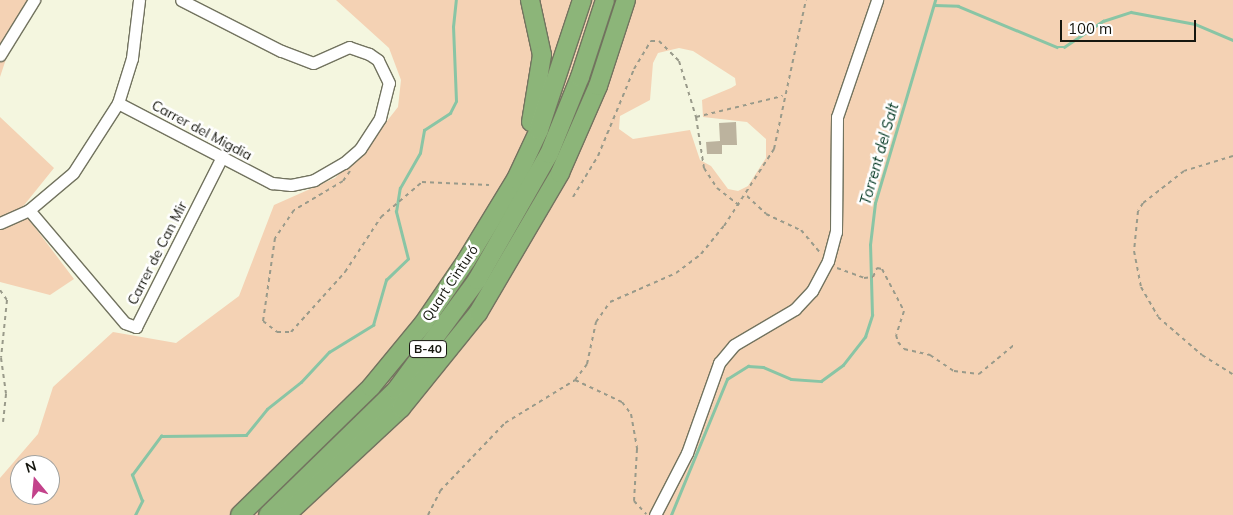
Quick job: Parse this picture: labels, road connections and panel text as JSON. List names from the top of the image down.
{
  "streets": {
    "highway": ["Quart Cinturó", "B-40"],
    "street": ["Carrer del Migdia", "Carrer de Can Mir"]
  },
  "crossings": [
    ["Carrer del Migdia", "Carrer de Can Mir"]
  ],
  "water": ["Torrent del Salt"],
  "scale_bar": "100 m",
  "north": "top"
}
